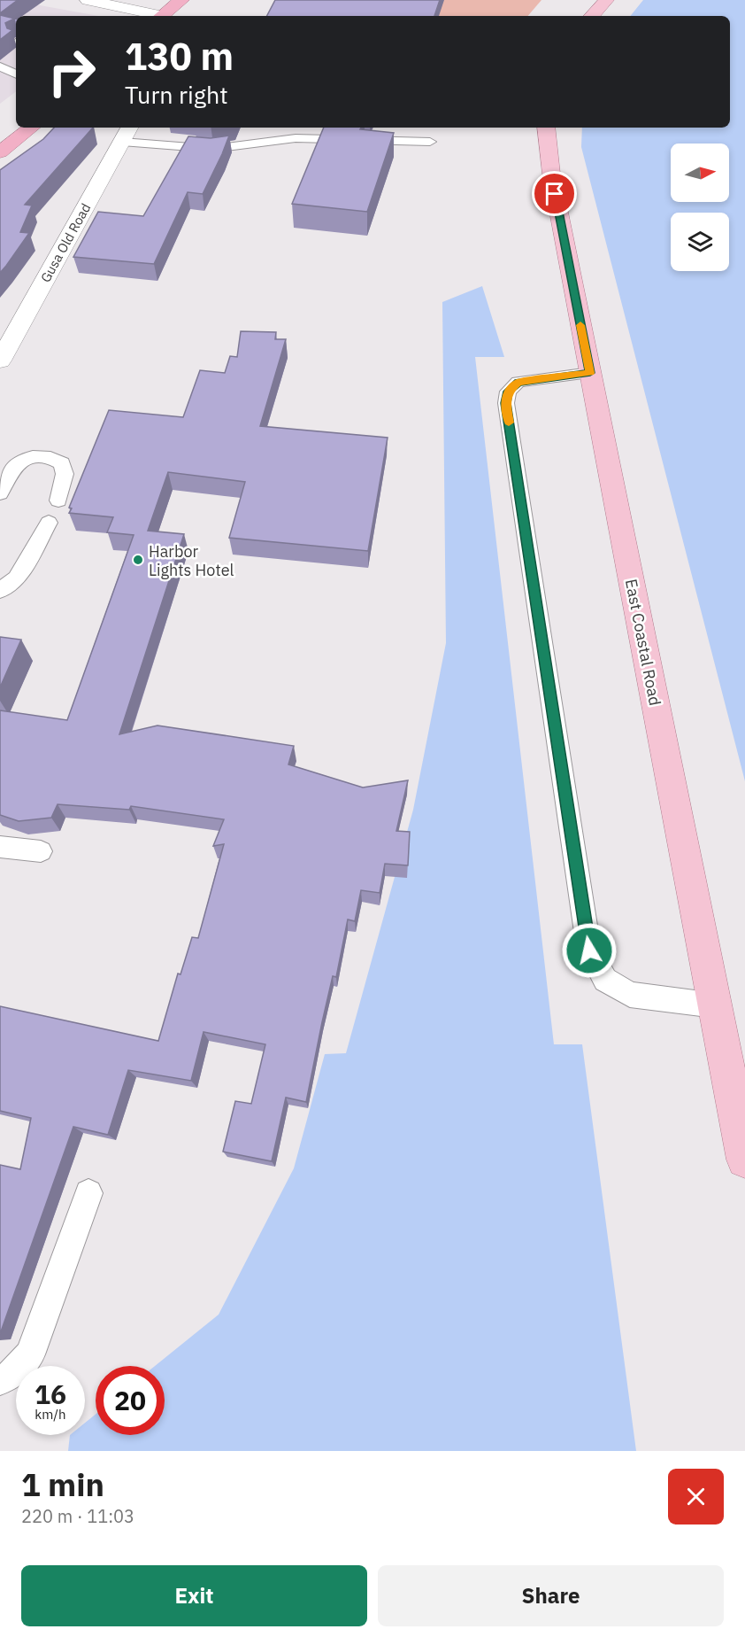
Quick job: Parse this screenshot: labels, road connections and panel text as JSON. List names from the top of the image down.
{
  "streets": {
    "main road": ["East Coastal Road"],
    "street": ["Gusa Old Road"]
  },
  "places": ["Harbor Lights Hotel"],
  "north": "right",
  "page": {
    "turn": ["130 m", "Turn right"],
    "speed": "16 km/h",
    "limit": "20",
    "heading": ["1 min", "220 m · 11:03"],
    "buttons": ["Exit", "Share"]
  }
}
